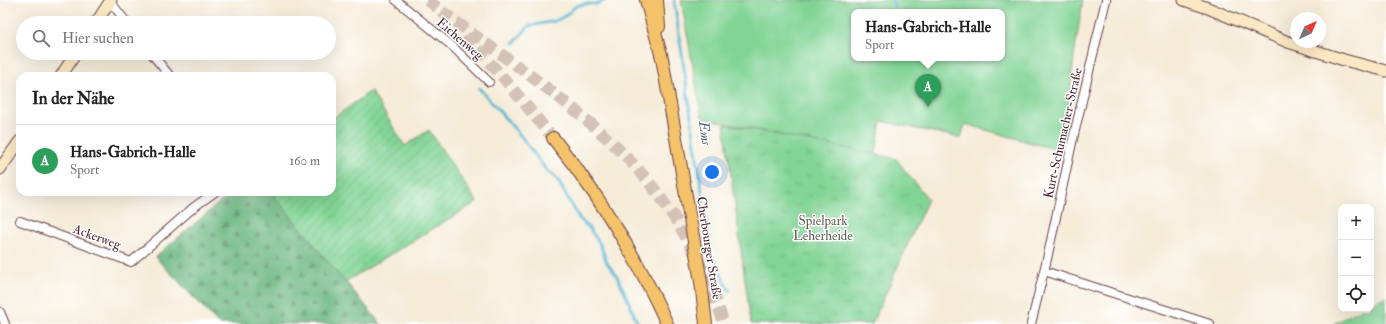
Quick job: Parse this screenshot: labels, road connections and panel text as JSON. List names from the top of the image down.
{
  "streets": {
    "main road": ["Cherbourger Straße"],
    "street": ["Eichenweg", "Kurt-Schumacher-Straße", "Ackerweg"]
  },
  "water": ["Ems"],
  "parks": ["Spielpark Leherheide"],
  "north": "top right",
  "page": {
    "popup": ["Hans-Gabrich-Halle", "Sport"],
    "search": "Hier suchen",
    "heading": "In der Nähe",
    "pins": "A",
    "list": [
      {
        "mark": "A",
        "name": "Hans-Gabrich-Halle",
        "note": "Sport",
        "value": "160 m"
      }
    ],
    "map_buttons": ["+", "−"]
  }
}
